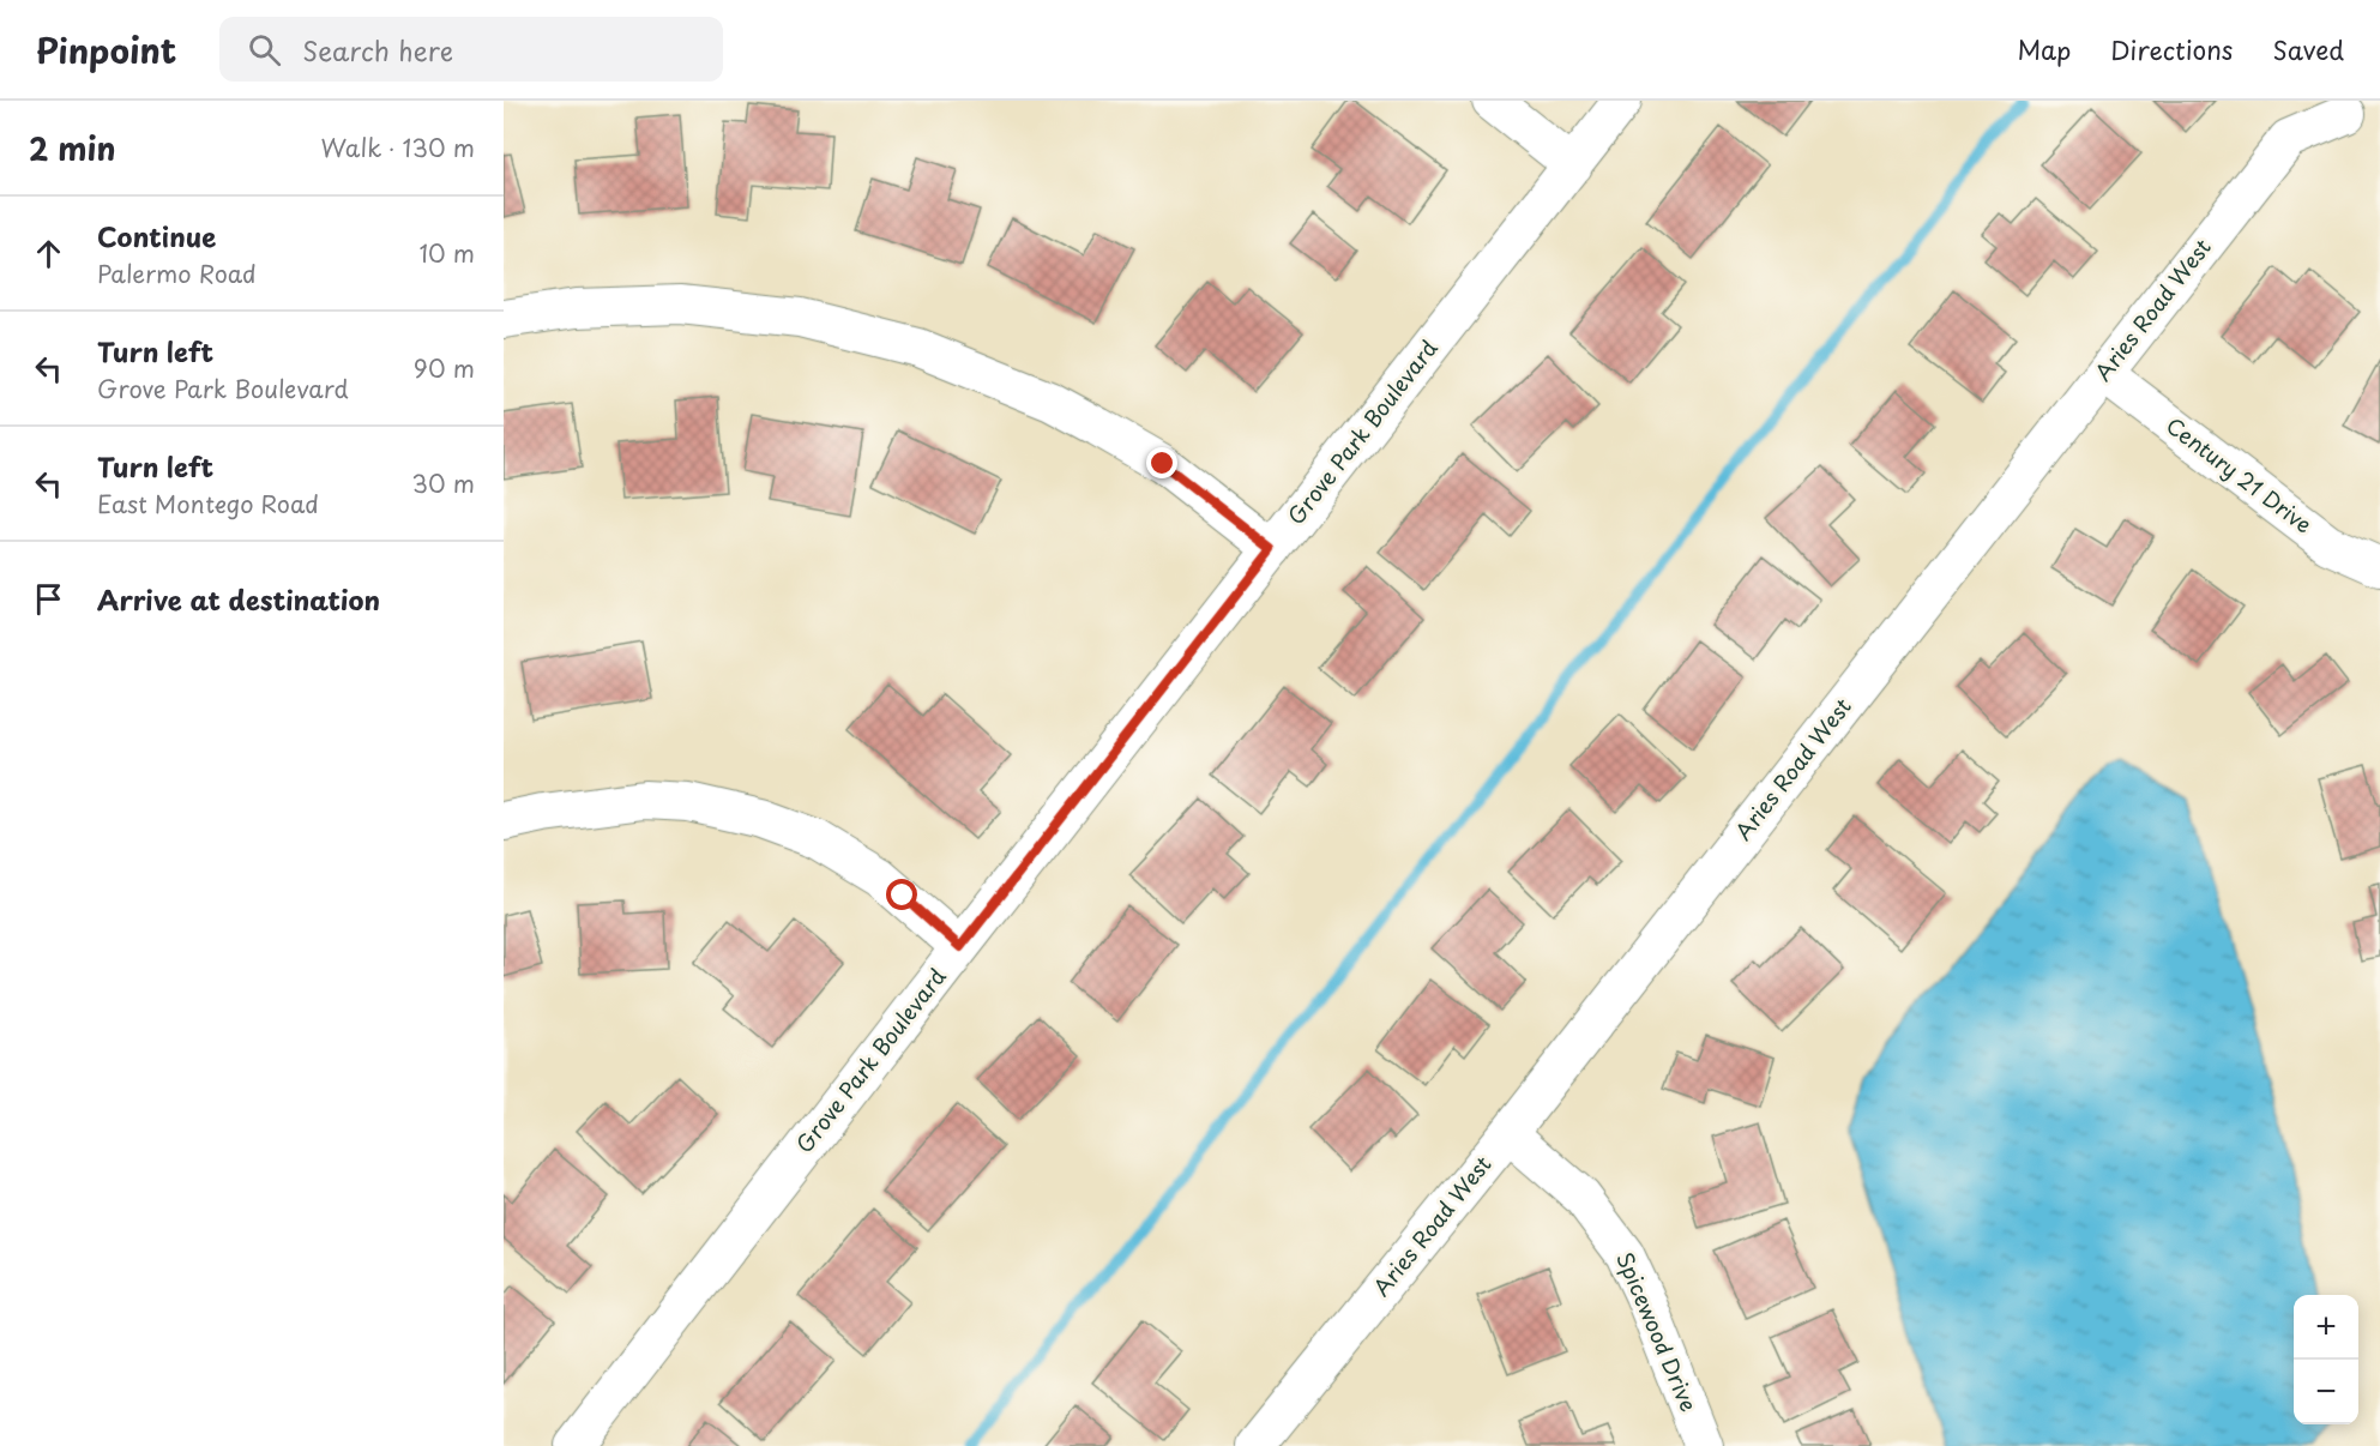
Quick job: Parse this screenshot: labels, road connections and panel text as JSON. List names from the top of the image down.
{
  "streets": {
    "street": [
      "Aries Road West",
      "Grove Park Boulevard",
      "Century 21 Drive",
      "Spicewood Drive"
    ]
  },
  "crossings": [
    ["Aries Road West", "Century 21 Drive"],
    ["Aries Road West", "Spicewood Drive"]
  ],
  "page": {
    "header": "Pinpoint",
    "search": "Search here",
    "nav": ["Map", "Directions", "Saved"],
    "heading": ["2 min", "Walk · 130 m"],
    "list": [
      ["Continue", "Palermo Road", "10 m"],
      ["Turn left", "Grove Park Boulevard", "90 m"],
      ["Turn left", "East Montego Road", "30 m"],
      "Arrive at destination"
    ],
    "map_buttons": ["+", "−"]
  }
}
